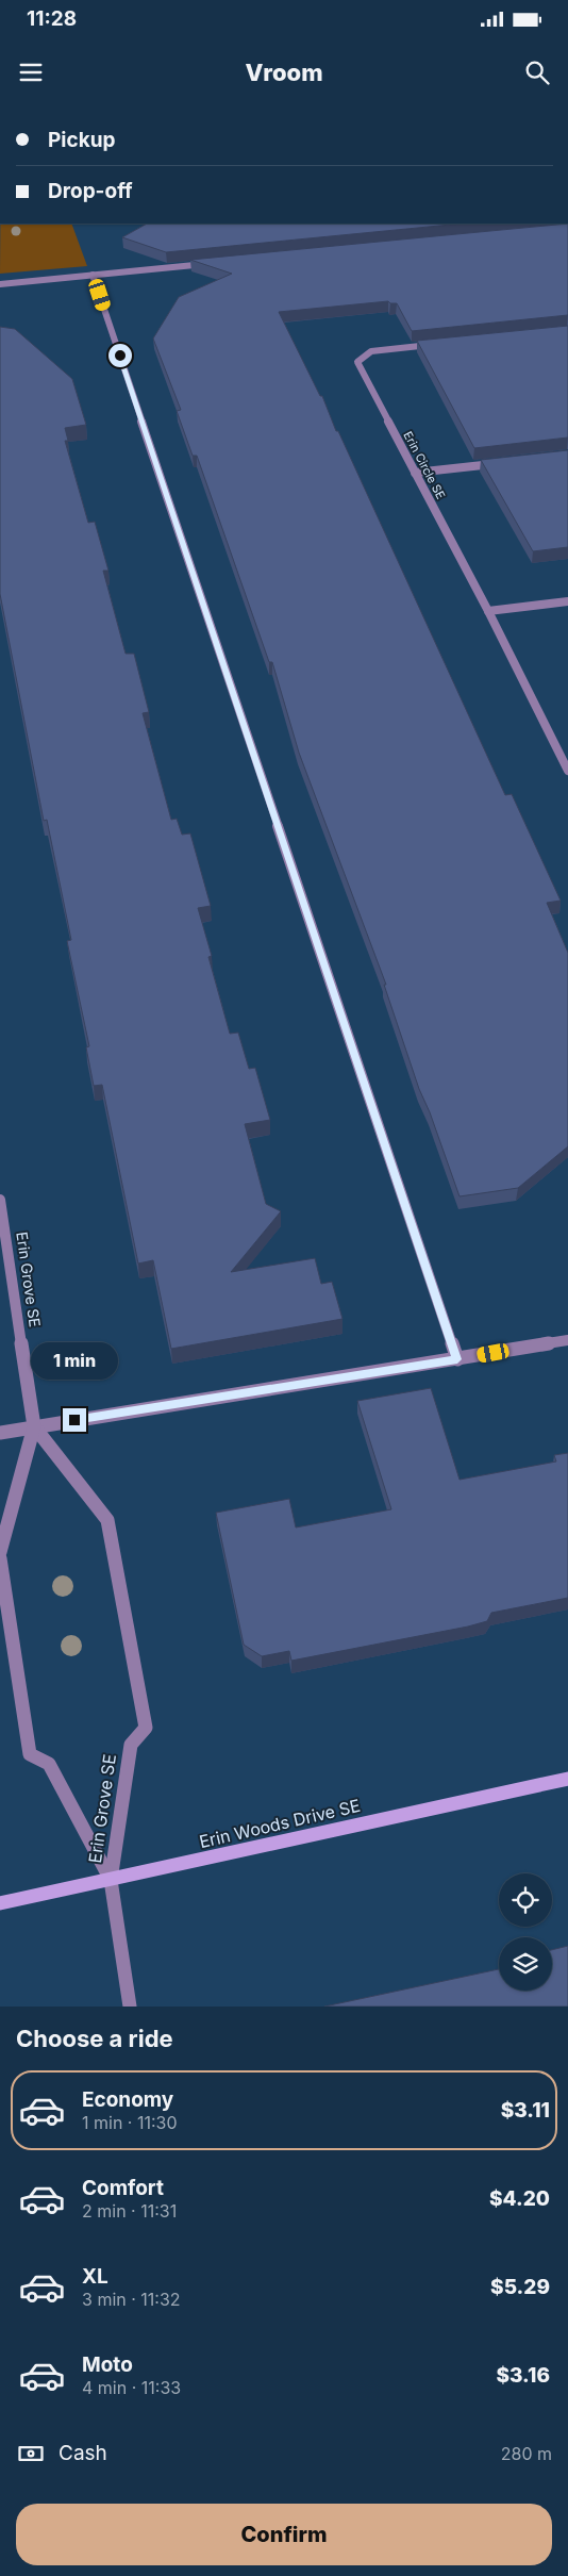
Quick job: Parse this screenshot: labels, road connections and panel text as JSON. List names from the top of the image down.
{
  "streets": {
    "street": ["Erin Circle SE", "Erin Grove SE", "Erin Woods Drive SE"]
  },
  "crossings": [
    ["Erin Grove SE", "Erin Woods Drive SE"]
  ],
  "page": {
    "status": "11:28",
    "header": "Vroom",
    "banner": ["Pickup", "Drop-off"],
    "bubble": "1 min",
    "heading": "Choose a ride",
    "list": [
      {
        "name": "Economy",
        "note": "1 min · 11:30",
        "value": "$3.11"
      },
      {
        "name": "Comfort",
        "note": "2 min · 11:31",
        "value": "$4.20"
      },
      {
        "name": "XL",
        "note": "3 min · 11:32",
        "value": "$5.29"
      },
      {
        "name": "Moto",
        "note": "4 min · 11:33",
        "value": "$3.16"
      }
    ],
    "pay": ["Cash", "280 m"],
    "buttons": "Confirm"
  }
}
